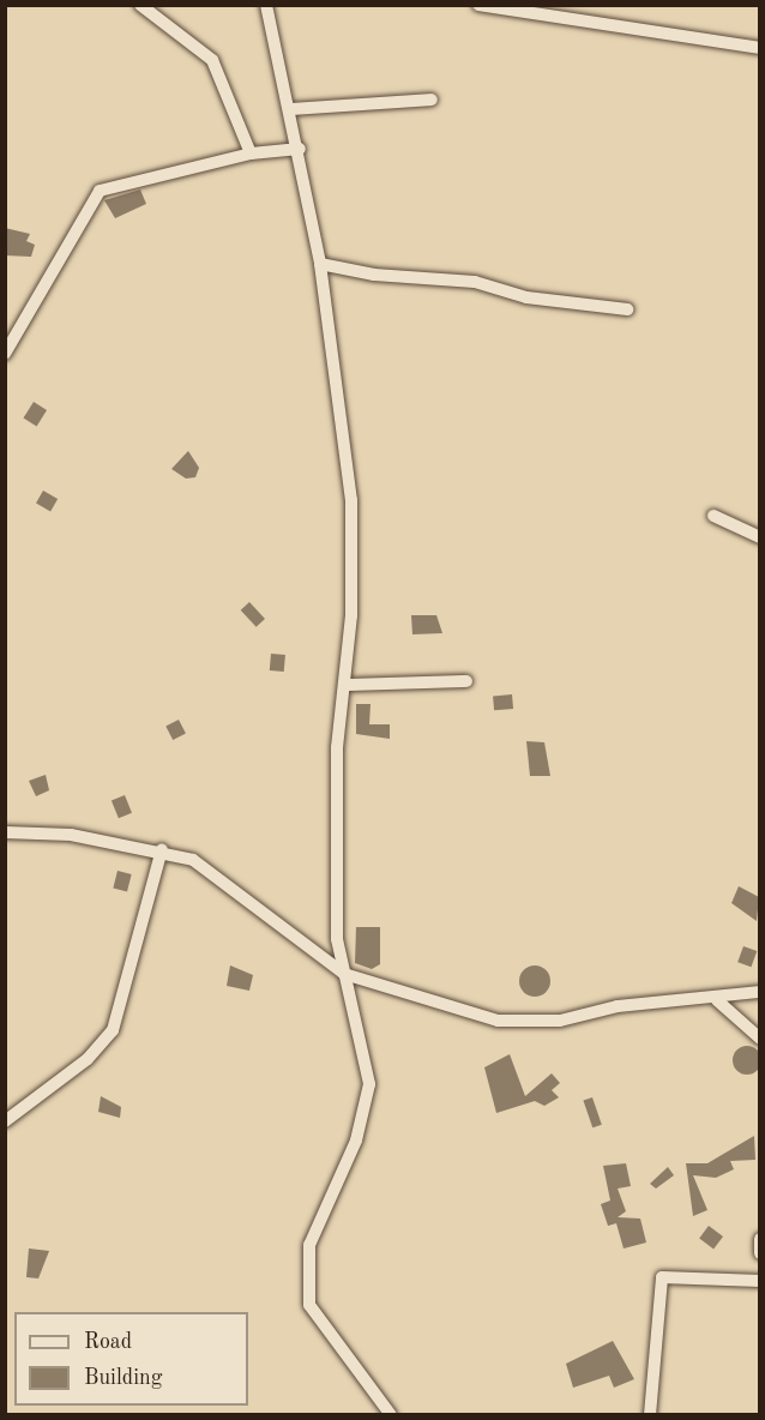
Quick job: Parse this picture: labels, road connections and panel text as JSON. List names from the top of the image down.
{
  "legend": ["Road", "Building"]
}
